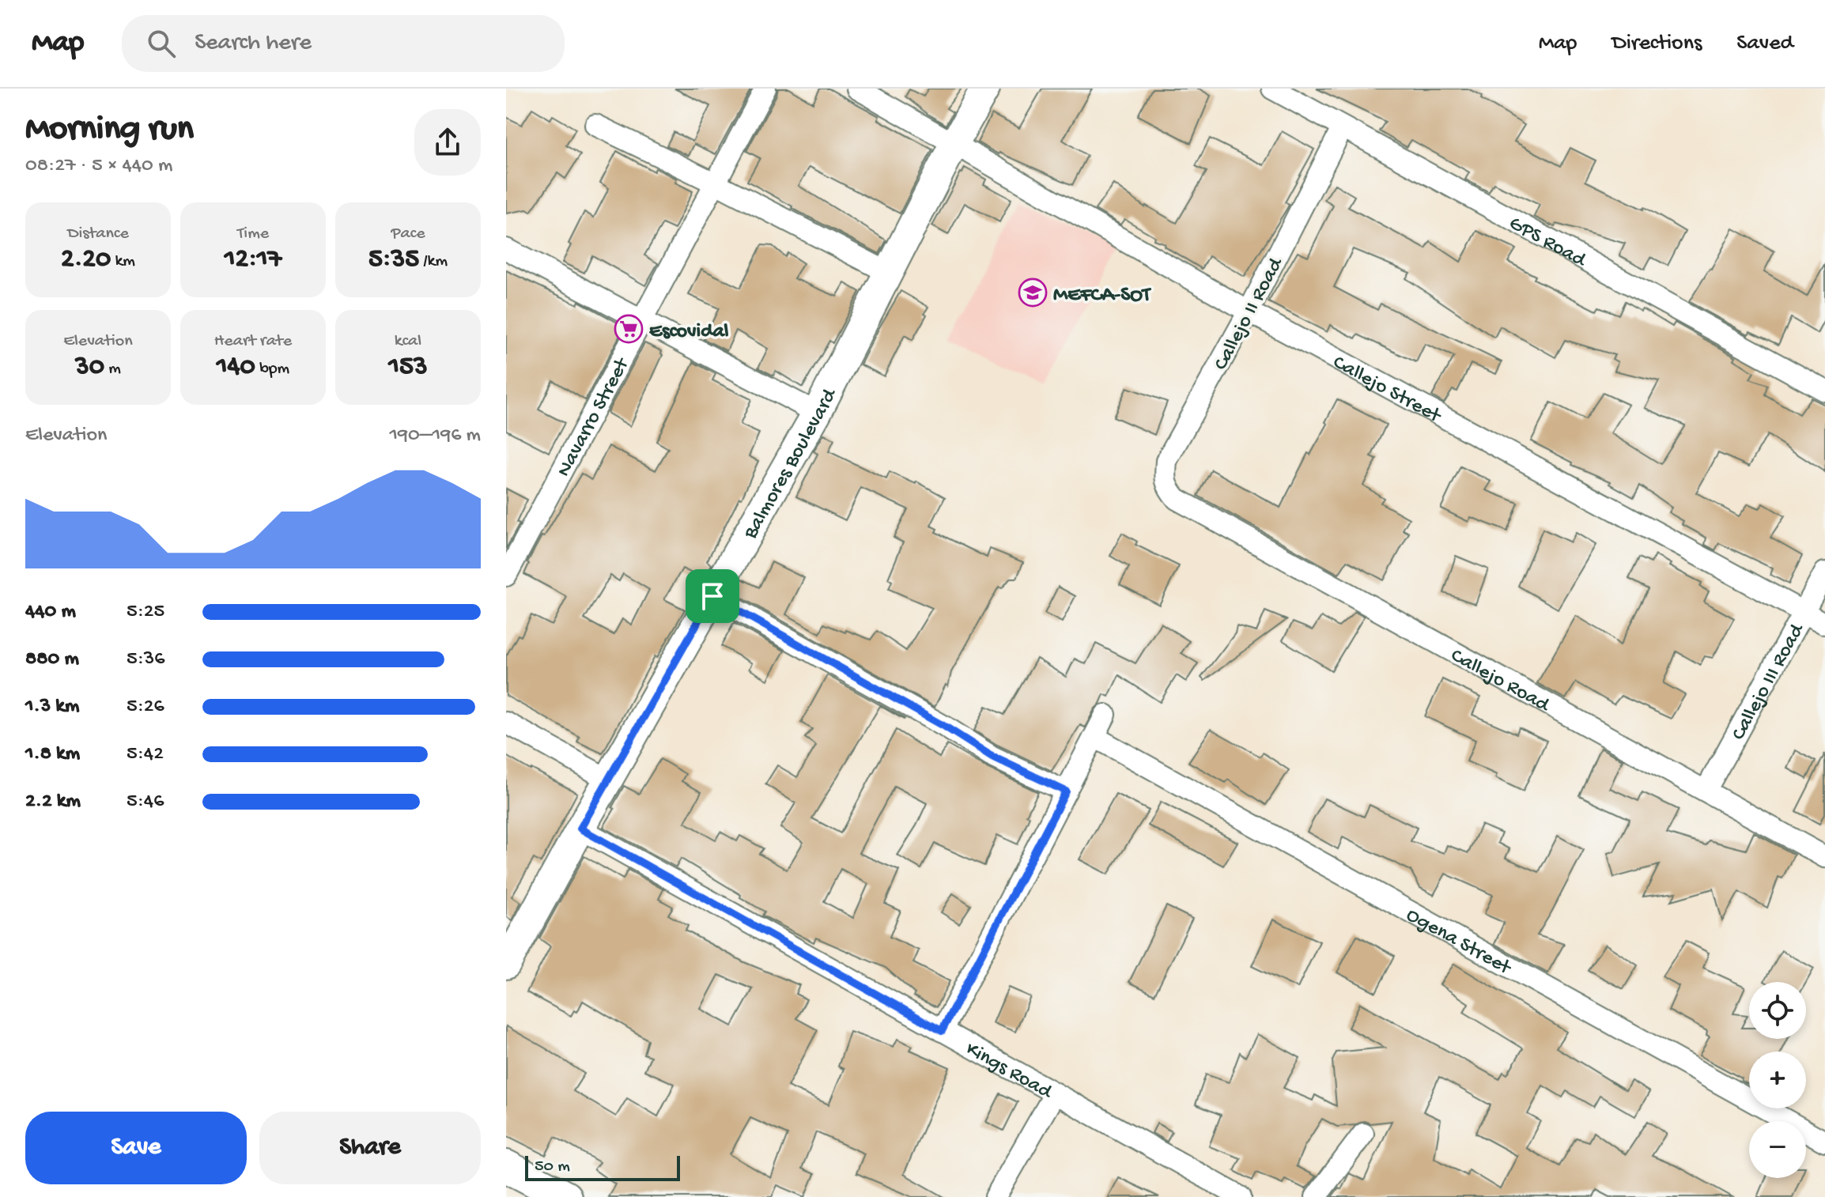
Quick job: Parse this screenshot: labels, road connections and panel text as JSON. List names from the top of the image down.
{
  "streets": {
    "main road": ["Balmores Boulevard"],
    "street": [
      "GPS Road",
      "Callejo II Road",
      "Callejo Street",
      "Navarro Street",
      "Callejo Road",
      "Callejo III Road",
      "Ogena Street",
      "Kings Road"
    ]
  },
  "crossings": [
    ["GPS Road", "Callejo II Road"],
    ["Callejo II Road", "Callejo Street"],
    ["Callejo II Road", "Callejo Road"],
    ["Callejo Street", "Balmores Boulevard"],
    ["Callejo Street", "Callejo III Road"],
    ["Balmores Boulevard", "Kings Road"],
    ["Callejo Road", "Callejo III Road"]
  ],
  "places": {
    "school or university": ["MEFCA-SOT"],
    "supermarket": ["Escovidal"]
  },
  "scale_bar": "50 m",
  "page": {
    "header": "Map",
    "search": "Search here",
    "nav": ["Map", "Directions", "Saved"],
    "heading": ["Morning run", "08:27 · 5 × 440 m"],
    "stats": [
      ["Distance", "2.20 km"],
      ["Time", "12:17"],
      ["Pace", "5:35 /km"],
      ["Elevation", "30 m"],
      ["Heart rate", "140 bpm"],
      ["kcal", "153"]
    ],
    "chart": ["Elevation", "190–196 m"],
    "list": [
      {
        "name": "440 m",
        "note": "5:25"
      },
      {
        "name": "880 m",
        "note": "5:36"
      },
      {
        "name": "1.3 km",
        "note": "5:26"
      },
      {
        "name": "1.8 km",
        "note": "5:42"
      },
      {
        "name": "2.2 km",
        "note": "5:46"
      }
    ],
    "map_buttons": ["+", "−"],
    "buttons": ["Save", "Share"],
    "scale": "50 m"
  }
}
